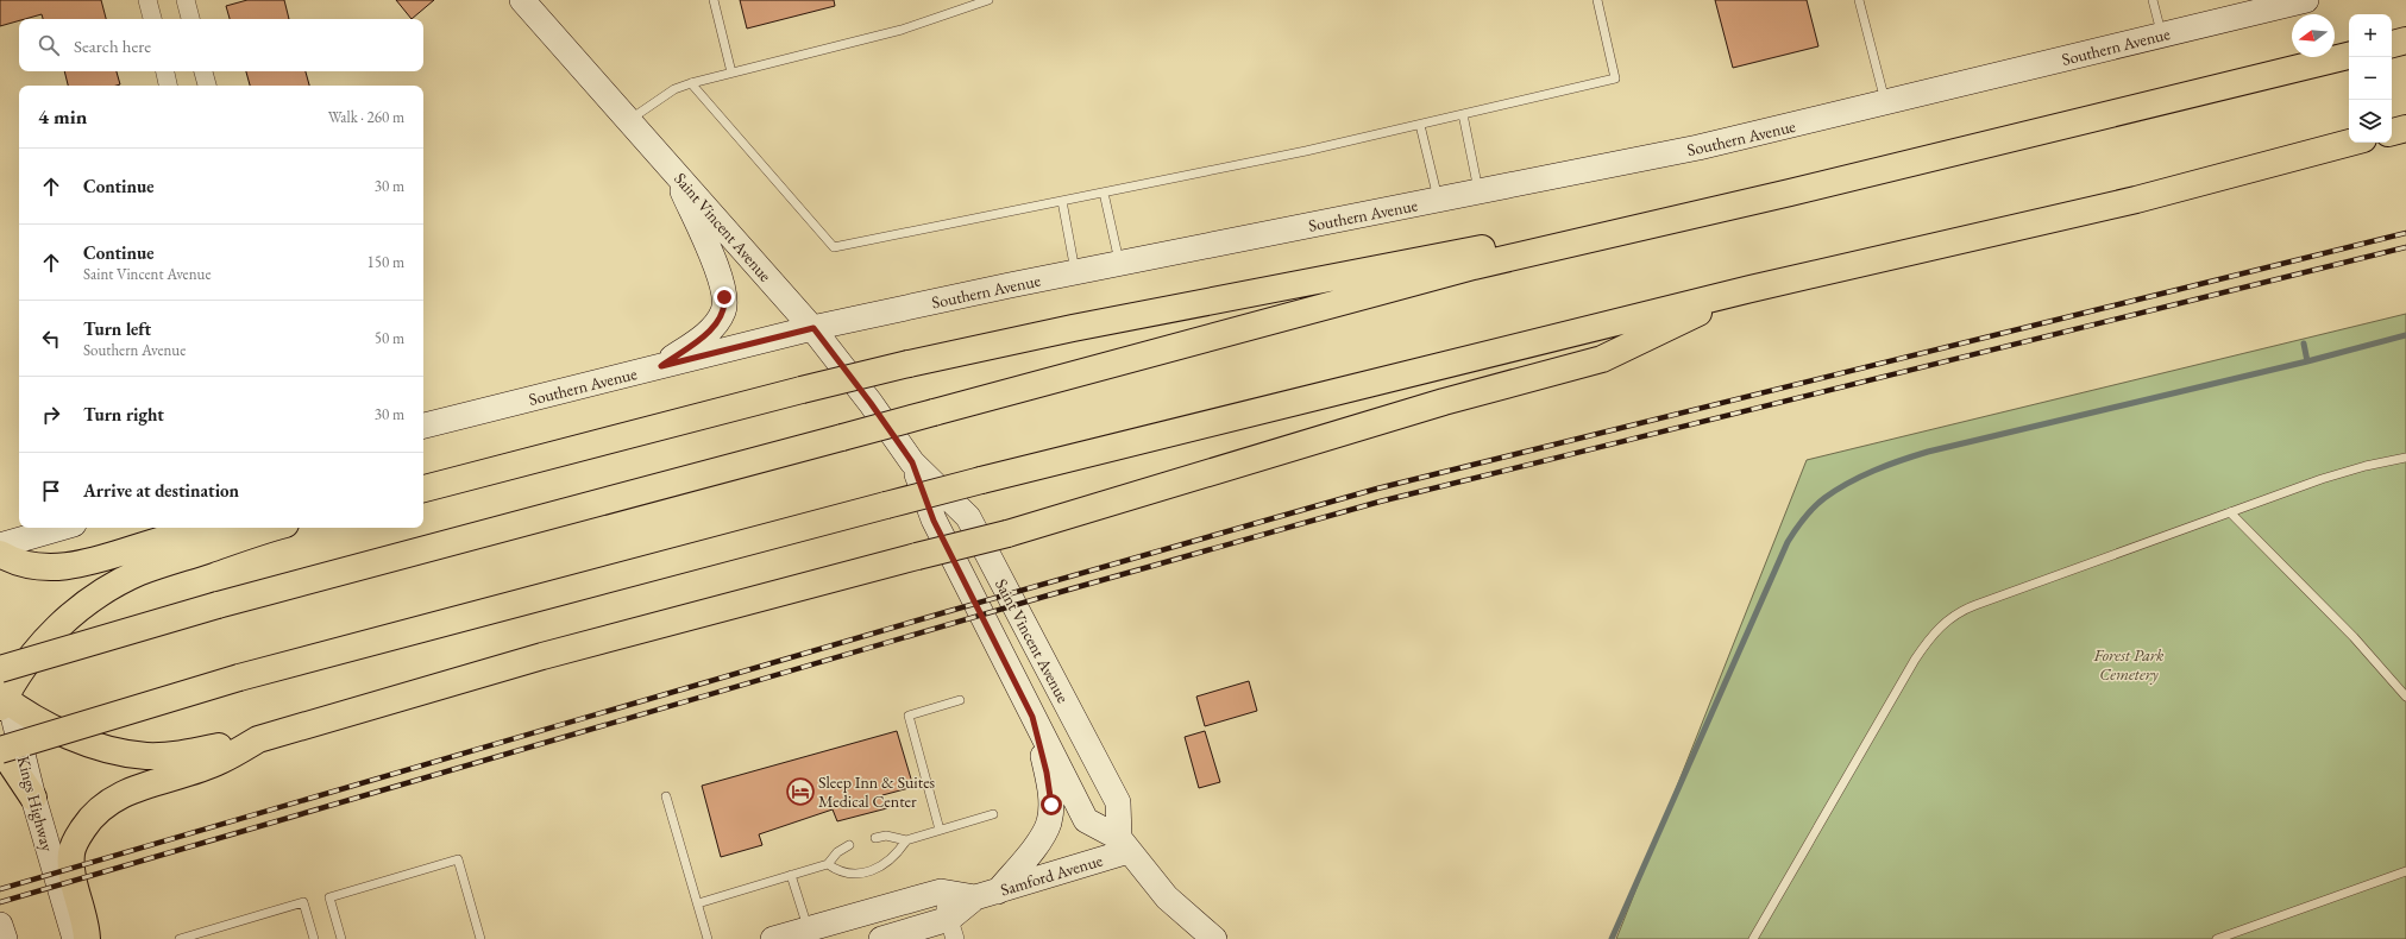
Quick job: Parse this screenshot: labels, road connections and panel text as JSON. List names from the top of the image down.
{
  "streets": {
    "street": [
      "Southern Avenue",
      "Saint Vincent Avenue",
      "Kings Highway",
      "Samford Avenue"
    ]
  },
  "crossings": [
    ["Southern Avenue", "Saint Vincent Avenue"],
    ["Saint Vincent Avenue", "Samford Avenue"]
  ],
  "parks": ["Forest Park Cemetery"],
  "places": {
    "hotel": ["Sleep Inn & Suites Medical Center"]
  },
  "north": "left",
  "page": {
    "map_buttons": ["+", "−"],
    "search": "Search here",
    "heading": ["4 min", "Walk · 260 m"],
    "list": [
      ["Continue", "30 m"],
      ["Continue", "Saint Vincent Avenue", "150 m"],
      ["Turn left", "Southern Avenue", "50 m"],
      ["Turn right", "30 m"],
      "Arrive at destination"
    ]
  }
}
